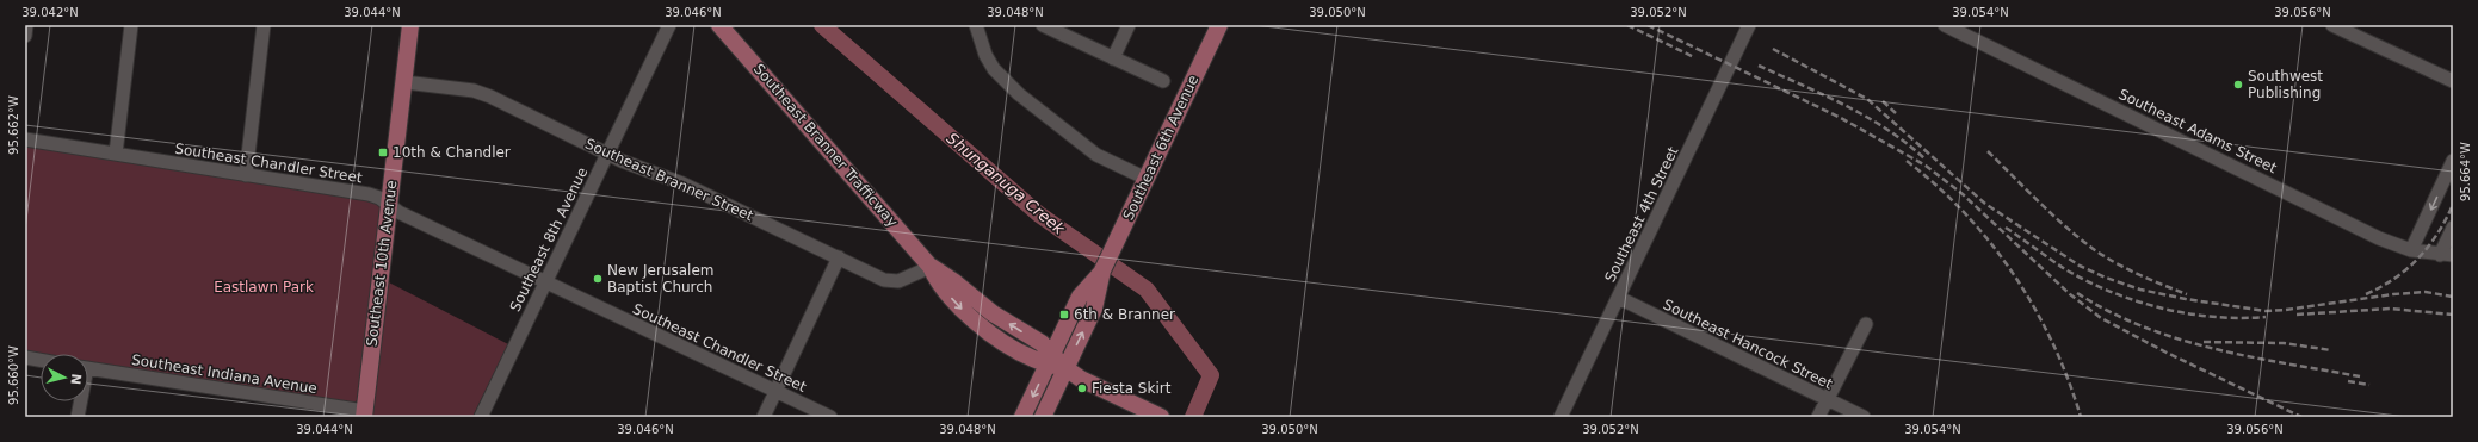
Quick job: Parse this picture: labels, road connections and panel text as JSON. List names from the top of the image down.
{
  "streets": {
    "main road": ["Southeast Branner Trafficway", "Southeast 6th Avenue", "Southeast 10th Avenue"],
    "street": [
      "Southeast Adams Street",
      "Southeast Chandler Street",
      "Southeast Branner Street",
      "Southeast 4th Street",
      "Southeast 8th Avenue",
      "Southeast Hancock Street",
      "Southeast Indiana Avenue"
    ]
  },
  "crossings": [
    ["Southeast Branner Trafficway", "Southeast Branner Street"],
    ["Southeast Chandler Street", "Southeast 8th Avenue"],
    ["Southeast Chandler Street", "Southeast 10th Avenue"],
    ["Southeast Branner Street", "Southeast 8th Avenue"],
    ["Southeast Branner Street", "Southeast 10th Avenue"],
    ["Southeast 4th Street", "Southeast Hancock Street"],
    ["Southeast 10th Avenue", "Southeast Indiana Avenue"]
  ],
  "water": ["Shunganuga Creek"],
  "parks": ["Eastlawn Park"],
  "places": {
    "other": ["Southwest Publishing", "New Jerusalem Baptist Church", "Fiesta Skirt"],
    "transit": ["10th & Chandler", "6th & Branner"]
  },
  "north": "right",
  "coordinates": [
    "39.042°N",
    "39.044°N",
    "39.046°N",
    "39.048°N",
    "39.050°N",
    "39.052°N",
    "39.054°N",
    "39.056°N",
    "95.662°W",
    "95.664°W",
    "95.660°W"
  ]
}
